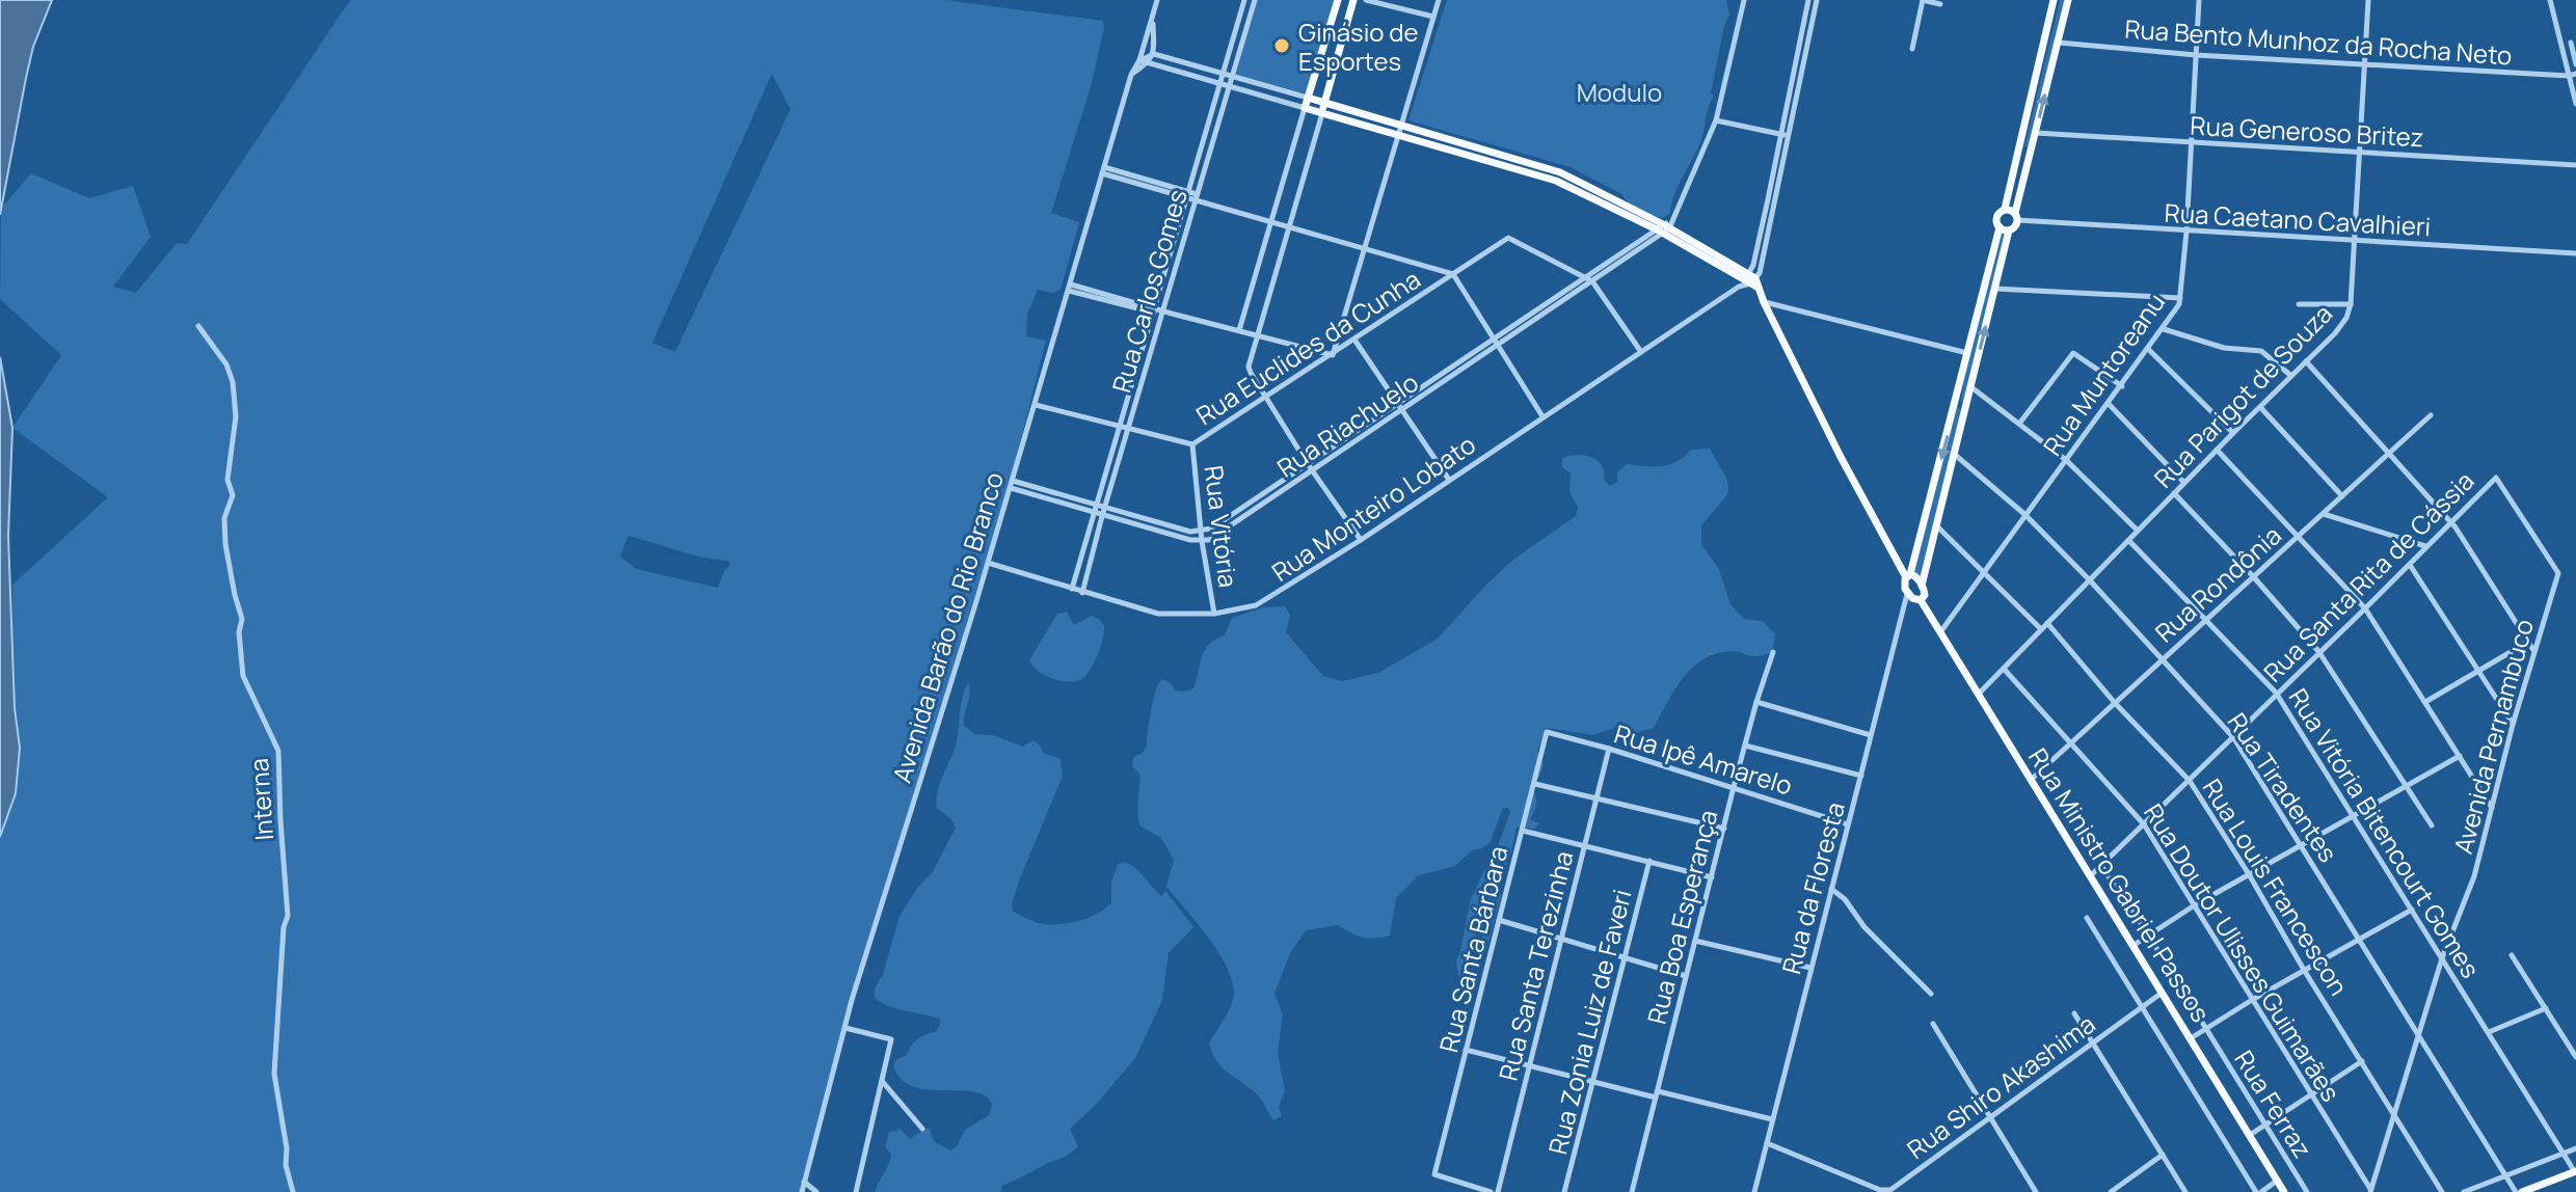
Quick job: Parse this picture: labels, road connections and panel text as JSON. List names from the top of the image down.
{
  "streets": {
    "main road": ["Rua Ministro Gabriel Passos"],
    "street": [
      "Rua Bento Munhoz da Rocha Neto",
      "Rua Generoso Britez",
      "Rua Caetano Cavalhieri",
      "Rua Carlos Gomes",
      "Rua Euclides da Cunha",
      "Rua Muntoreanu",
      "Rua Parigot de Souza",
      "Rua Riachuelo",
      "Rua Monteiro Lobato",
      "Rua Vitória",
      "Rua Santa Rita de Cássia",
      "Rua Rondônia",
      "Avenida Barão do Rio Branco",
      "Avenida Pernambuco",
      "Rua Ipê Amarelo",
      "Rua Tiradentes",
      "Interna",
      "Rua Vitória Bitencourt Gomes",
      "Rua Louis Francescon",
      "Rua da Floresta",
      "Rua Boa Esperança",
      "Rua Santa Bárbara",
      "Rua Doutor Ulisses Guimarães",
      "Rua Santa Terezinha",
      "Rua Zonia Luiz de Faveri",
      "Rua Shiro Akashima",
      "Rua Ferraz"
    ]
  },
  "crossings": [
    ["Rua Bento Munhoz da Rocha Neto", "Rua Muntoreanu"],
    ["Rua Bento Munhoz da Rocha Neto", "Rua Parigot de Souza"],
    ["Rua Generoso Britez", "Rua Muntoreanu"],
    ["Rua Generoso Britez", "Rua Parigot de Souza"],
    ["Rua Caetano Cavalhieri", "Rua Muntoreanu"],
    ["Rua Caetano Cavalhieri", "Rua Parigot de Souza"],
    ["Rua Carlos Gomes", "Rua Euclides da Cunha"],
    ["Rua Carlos Gomes", "Rua Monteiro Lobato"],
    ["Rua Euclides da Cunha", "Rua Riachuelo"],
    ["Rua Euclides da Cunha", "Rua Vitória"],
    ["Rua Euclides da Cunha", "Avenida Barão do Rio Branco"],
    ["Rua Muntoreanu", "Rua Tiradentes"],
    ["Rua Muntoreanu", "Rua Ministro Gabriel Passos"],
    ["Rua Parigot de Souza", "Rua Tiradentes"],
    ["Rua Parigot de Souza", "Rua Vitória Bitencourt Gomes"],
    ["Rua Parigot de Souza", "Rua Ministro Gabriel Passos"],
    ["Rua Parigot de Souza", "Rua Louis Francescon"],
    ["Rua Parigot de Souza", "Rua Doutor Ulisses Guimarães"],
    ["Rua Riachuelo", "Rua Vitória"],
    ["Rua Monteiro Lobato", "Rua Vitória"],
    ["Rua Monteiro Lobato", "Avenida Barão do Rio Branco"],
    ["Rua Santa Rita de Cássia", "Avenida Pernambuco"],
    ["Rua Santa Rita de Cássia", "Rua Tiradentes"],
    ["Rua Santa Rita de Cássia", "Rua Vitória Bitencourt Gomes"],
    ["Rua Santa Rita de Cássia", "Rua Ministro Gabriel Passos"],
    ["Rua Santa Rita de Cássia", "Rua Louis Francescon"],
    ["Rua Santa Rita de Cássia", "Rua Doutor Ulisses Guimarães"],
    ["Rua Santa Rita de Cássia", "Rua Ferraz"],
    ["Rua Rondônia", "Rua Tiradentes"],
    ["Rua Rondônia", "Rua Vitória Bitencourt Gomes"],
    ["Rua Rondônia", "Rua Ministro Gabriel Passos"],
    ["Rua Rondônia", "Rua Louis Francescon"],
    ["Rua Rondônia", "Rua Doutor Ulisses Guimarães"],
    ["Avenida Pernambuco", "Rua Tiradentes"],
    ["Avenida Pernambuco", "Rua Vitória Bitencourt Gomes"],
    ["Avenida Pernambuco", "Rua Louis Francescon"],
    ["Avenida Pernambuco", "Rua Doutor Ulisses Guimarães"],
    ["Rua Ipê Amarelo", "Rua da Floresta"],
    ["Rua Ipê Amarelo", "Rua Boa Esperança"],
    ["Rua Ipê Amarelo", "Rua Santa Bárbara"],
    ["Rua Ipê Amarelo", "Rua Santa Terezinha"],
    ["Rua Ministro Gabriel Passos", "Rua Shiro Akashima"],
    ["Rua da Floresta", "Rua Shiro Akashima"]
  ],
  "parks": ["Modulo"],
  "places": ["Ginásio de Esportes"]
}
